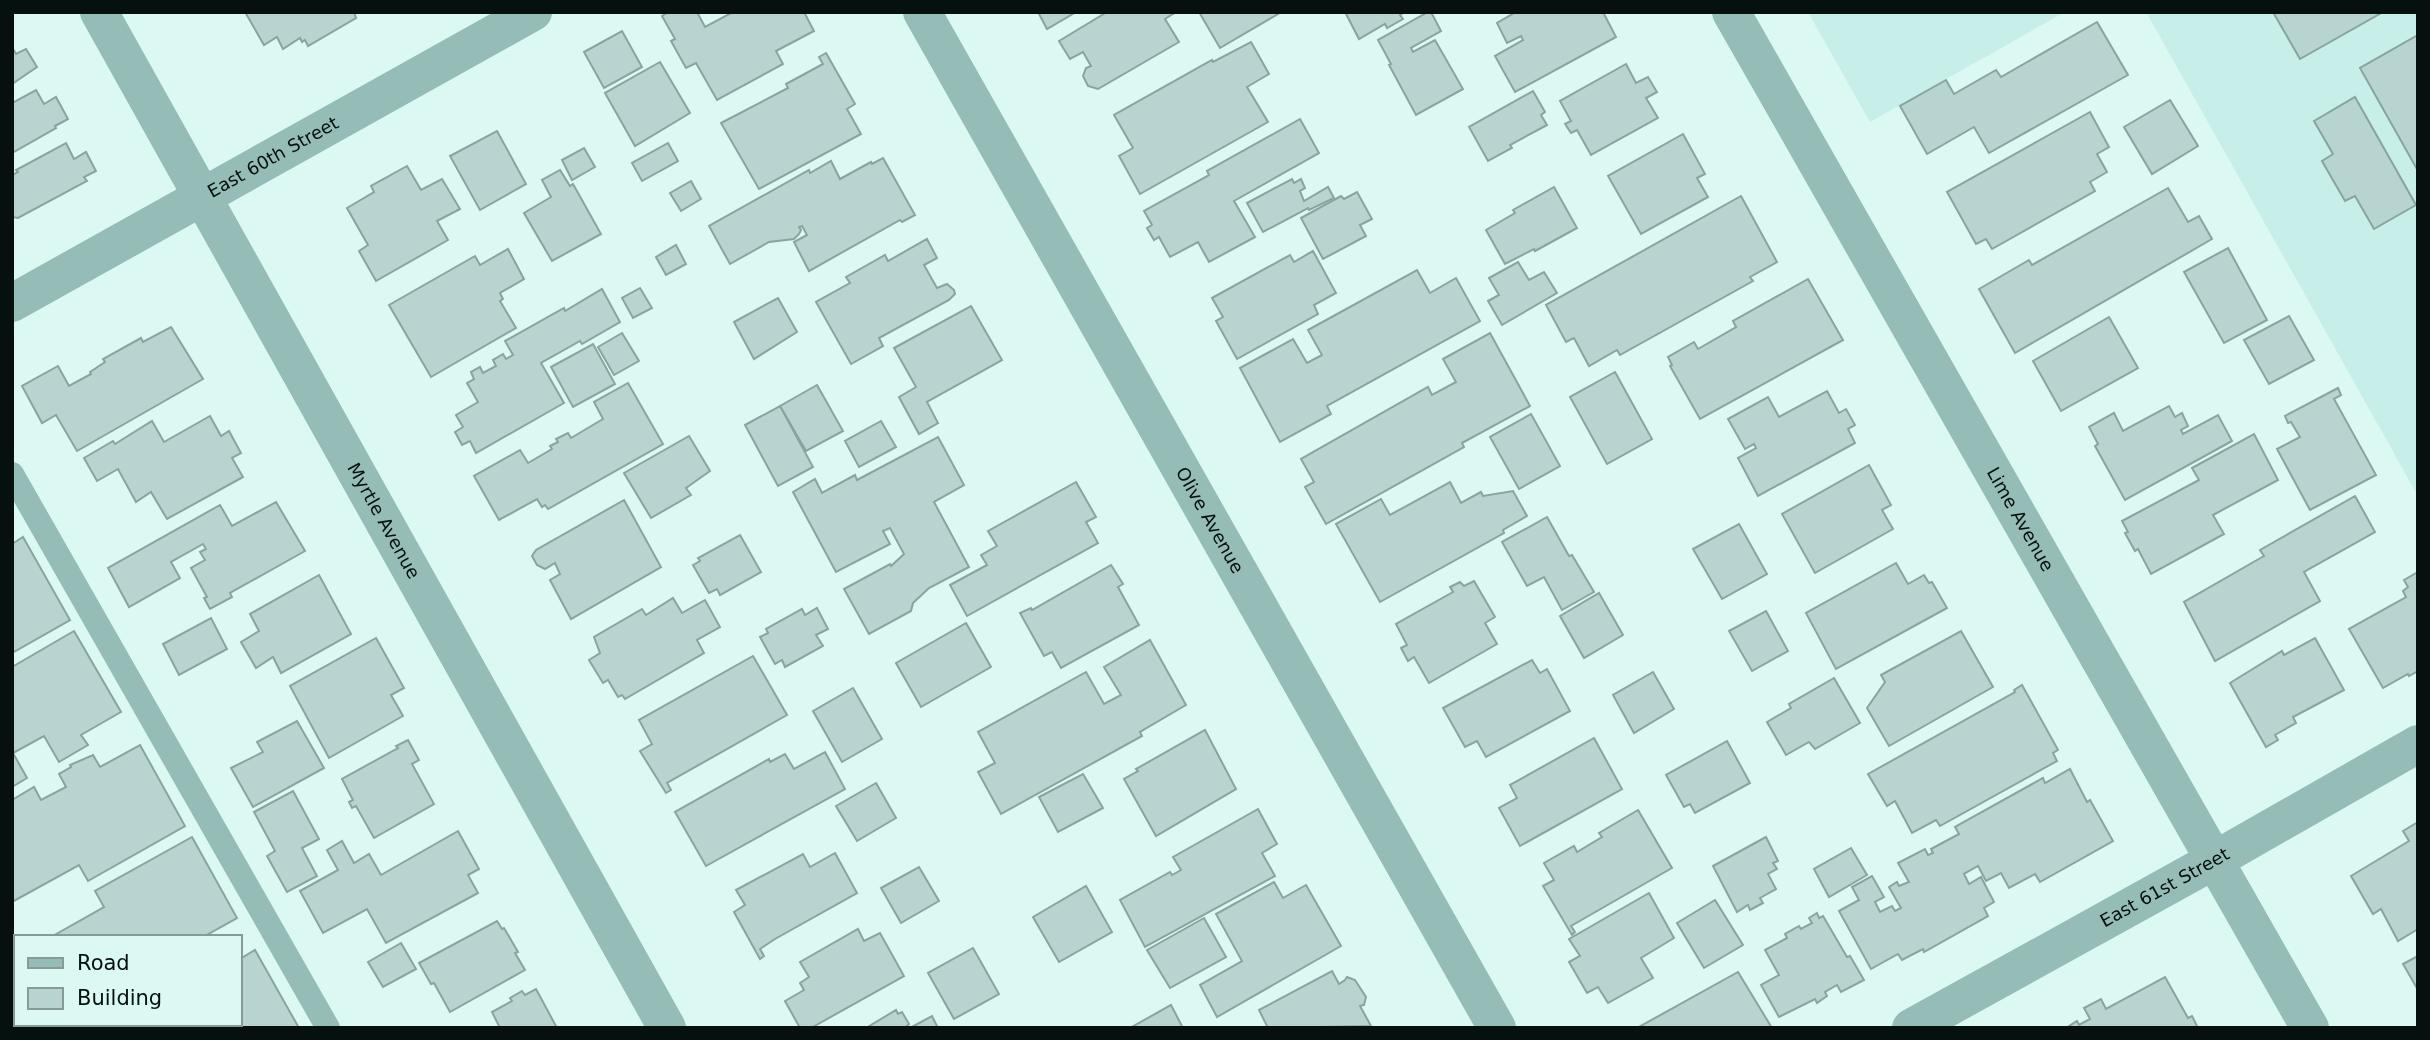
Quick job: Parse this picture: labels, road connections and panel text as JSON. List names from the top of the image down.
{
  "streets": {
    "street": [
      "East 60th Street",
      "Myrtle Avenue",
      "Olive Avenue",
      "Lime Avenue",
      "East 61st Street"
    ]
  },
  "crossings": [
    ["East 60th Street", "Myrtle Avenue"],
    ["Lime Avenue", "East 61st Street"]
  ],
  "legend": ["Road", "Building"]
}
